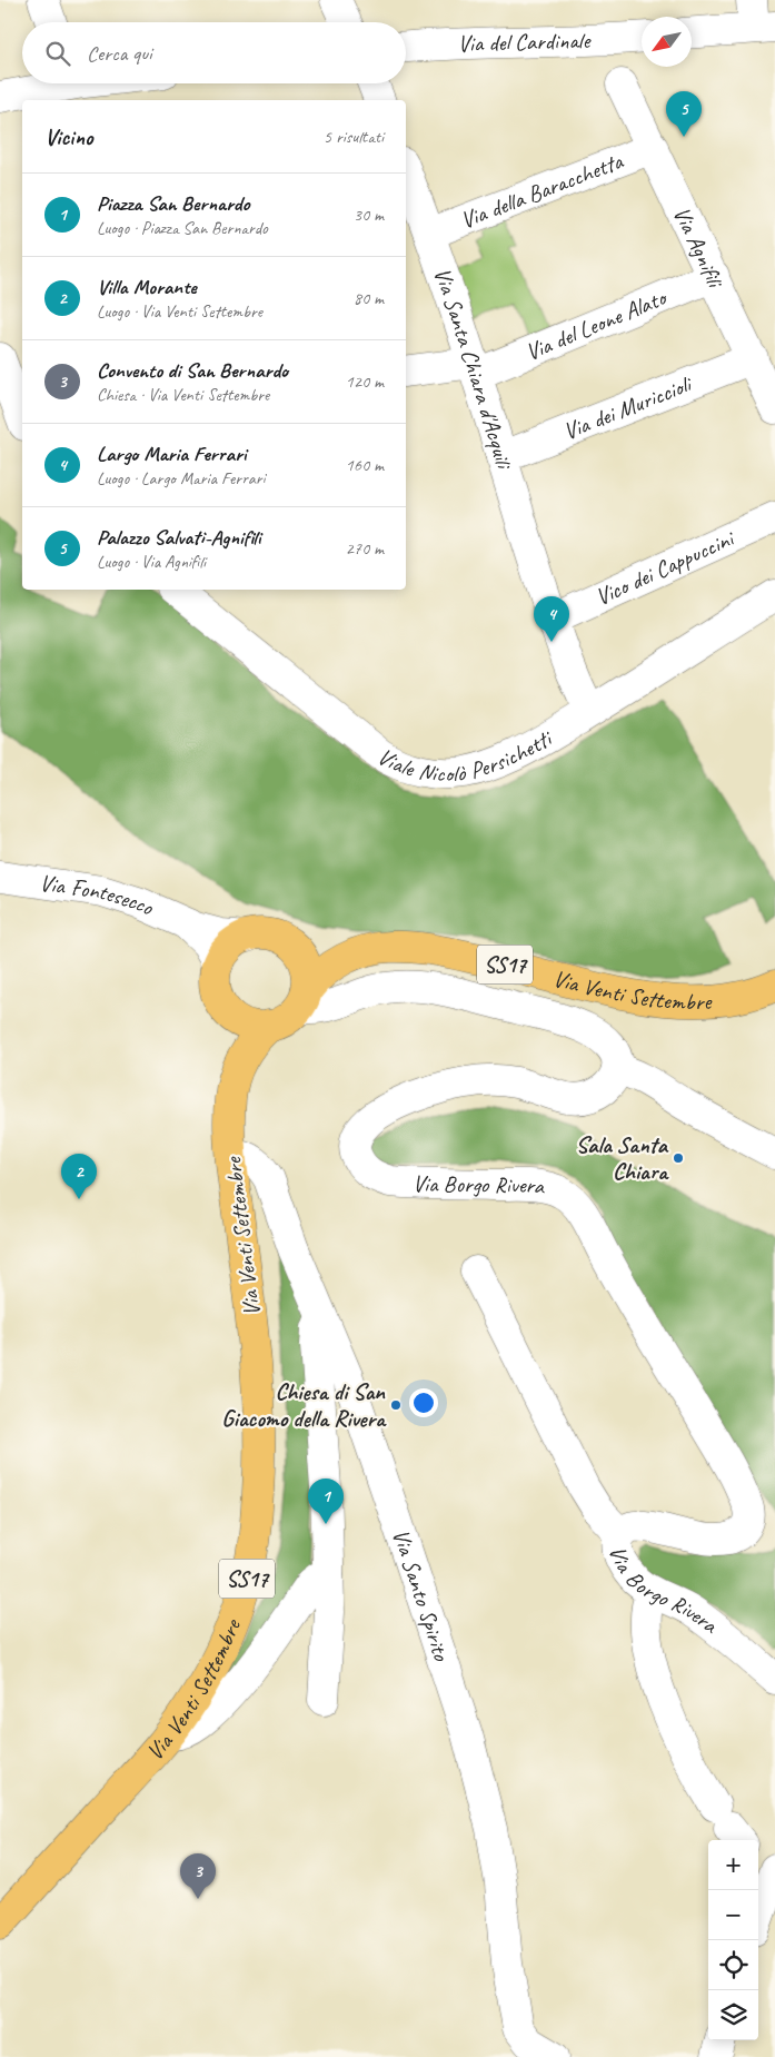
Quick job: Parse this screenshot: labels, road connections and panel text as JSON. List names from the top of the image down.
{
  "streets": {
    "main road": ["SS17", "Via Venti Settembre"],
    "street": [
      "Via del Cardinale",
      "Via della Baracchetta",
      "Via Agnifili",
      "Via del Leone Alato",
      "Via Santa Chiara d'Acquili",
      "Via dei Muriccioli",
      "Vico dei Cappuccini",
      "Viale Nicolò Persichetti",
      "Via Fontesecco",
      "Via Borgo Rivera",
      "Via Santo Spirito"
    ]
  },
  "crossings": [
    ["Via della Baracchetta", "Via Agnifili"],
    ["Via della Baracchetta", "Via Santa Chiara d'Acquili"],
    ["Via Agnifili", "Via del Leone Alato"],
    ["Via Agnifili", "Via dei Muriccioli"],
    ["Via del Leone Alato", "Via Santa Chiara d'Acquili"],
    ["Via Santa Chiara d'Acquili", "Via dei Muriccioli"],
    ["Via Santa Chiara d'Acquili", "Vico dei Cappuccini"],
    ["Via Santa Chiara d'Acquili", "Viale Nicolò Persichetti"],
    ["Via Fontesecco", "Via Venti Settembre"],
    ["Via Venti Settembre", "Via Santo Spirito"]
  ],
  "places": ["Sala Santa Chiara", "Chiesa di San Giacomo della Rivera"],
  "north": "bottom left",
  "page": {
    "search": "Cerca qui",
    "pins": [
      "5",
      "4",
      "2",
      "1",
      "3"
    ],
    "heading": ["Vicino", "5 risultati"],
    "list": [
      {
        "mark": "1",
        "name": "Piazza San Bernardo",
        "note": "Luogo · Piazza San Bernardo",
        "value": "30 m"
      },
      {
        "mark": "2",
        "name": "Villa Morante",
        "note": "Luogo · Via Venti Settembre",
        "value": "80 m"
      },
      {
        "mark": "3",
        "name": "Convento di San Bernardo",
        "note": "Chiesa · Via Venti Settembre",
        "value": "120 m"
      },
      {
        "mark": "4",
        "name": "Largo Maria Ferrari",
        "note": "Luogo · Largo Maria Ferrari",
        "value": "160 m"
      },
      {
        "mark": "5",
        "name": "Palazzo Salvati-Agnifili",
        "note": "Luogo · Via Agnifili",
        "value": "270 m"
      }
    ],
    "map_buttons": ["+", "−"]
  }
}
